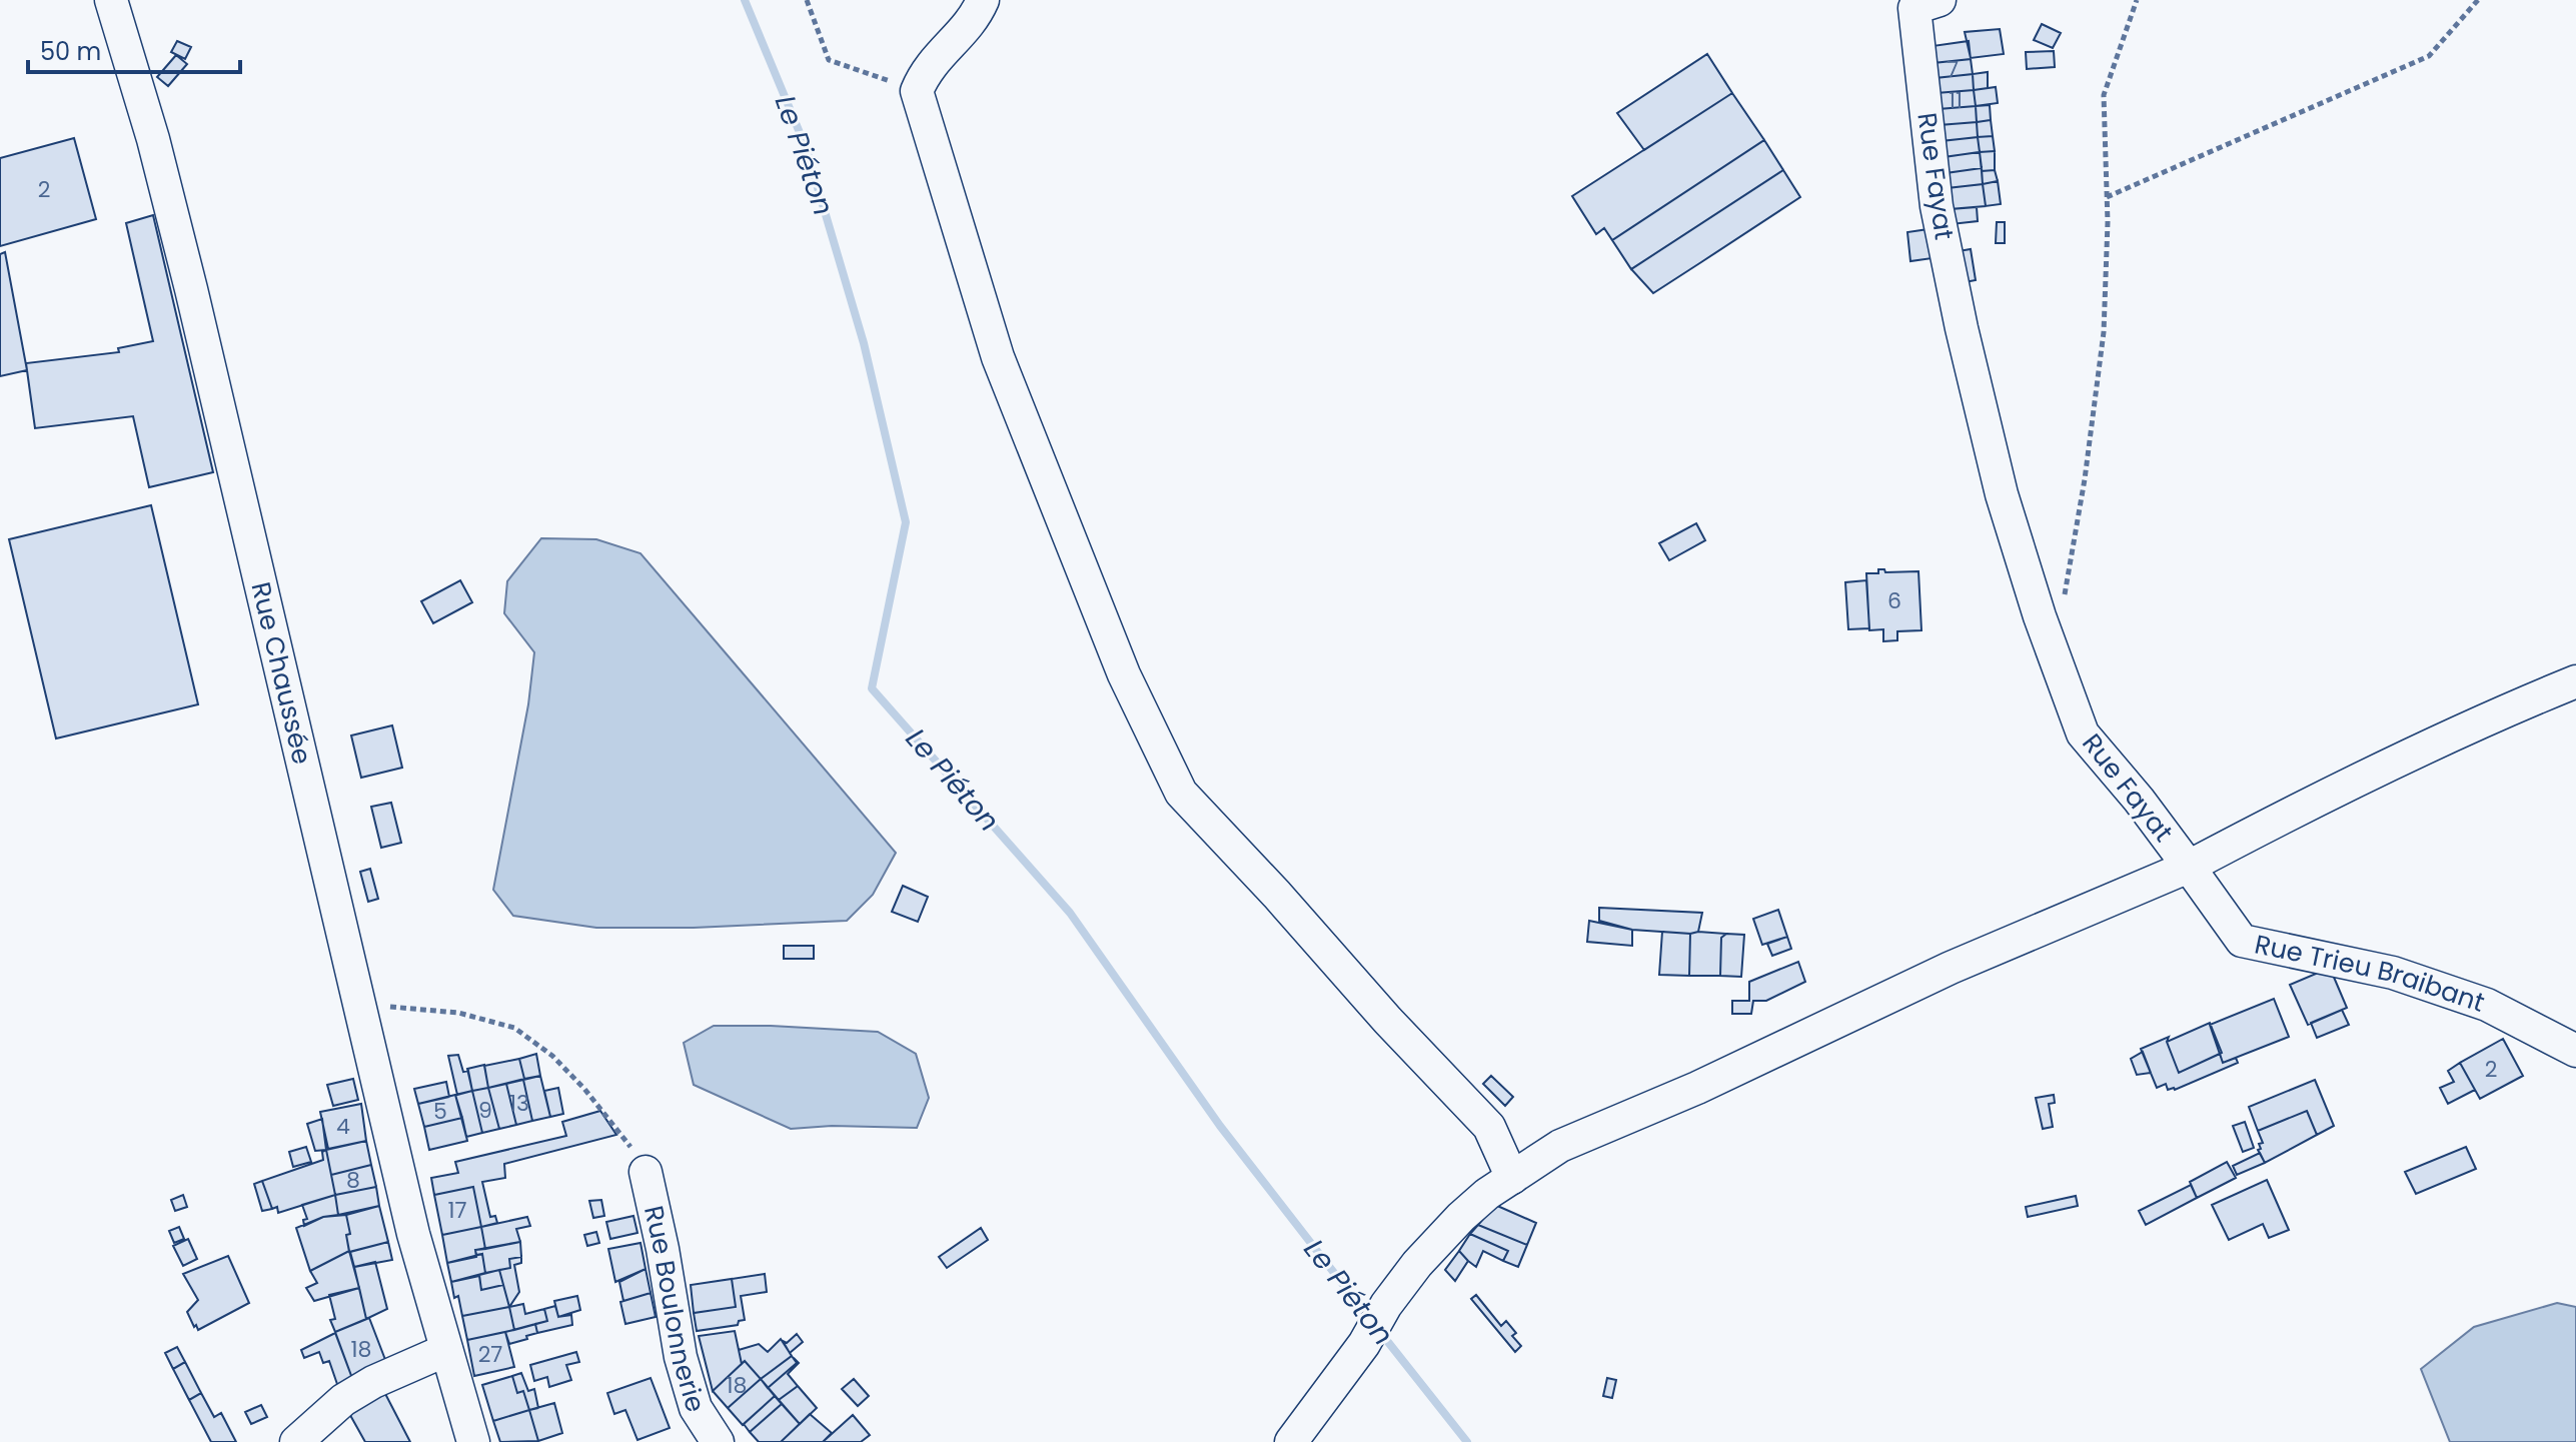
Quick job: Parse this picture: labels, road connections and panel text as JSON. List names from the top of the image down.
{
  "streets": {
    "street": [
      "Rue Fayat",
      "Rue Chaussée",
      "Rue Trieu Braibant",
      "Rue Boulonnerie"
    ]
  },
  "crossings": [
    ["Rue Fayat", "Rue Trieu Braibant"]
  ],
  "water": ["Le Piéton"],
  "house_numbers": [
    "7",
    "11",
    "2",
    "6",
    "2",
    "13",
    "9",
    "5",
    "4",
    "8",
    "17",
    "18",
    "27",
    "18"
  ],
  "scale_bar": "50 m"
}
